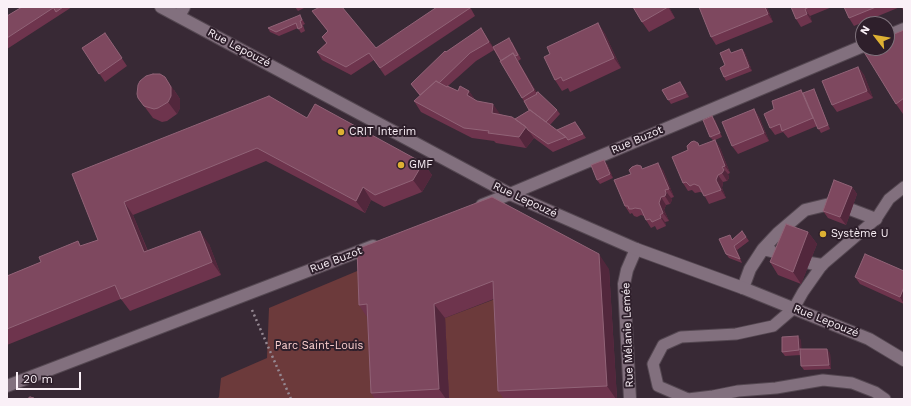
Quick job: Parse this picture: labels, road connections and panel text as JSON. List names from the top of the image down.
{
  "streets": {
    "street": ["Rue Lepouzé", "Rue Buzot", "Rue Mélanie Lemée"]
  },
  "crossings": [
    ["Rue Lepouzé", "Rue Buzot"],
    ["Rue Lepouzé", "Rue Mélanie Lemée"]
  ],
  "parks": ["Parc Saint-Louis"],
  "places": ["CRIT Interim", "GMF", "Système U"],
  "scale_bar": "20 m",
  "north": "top left"
}
